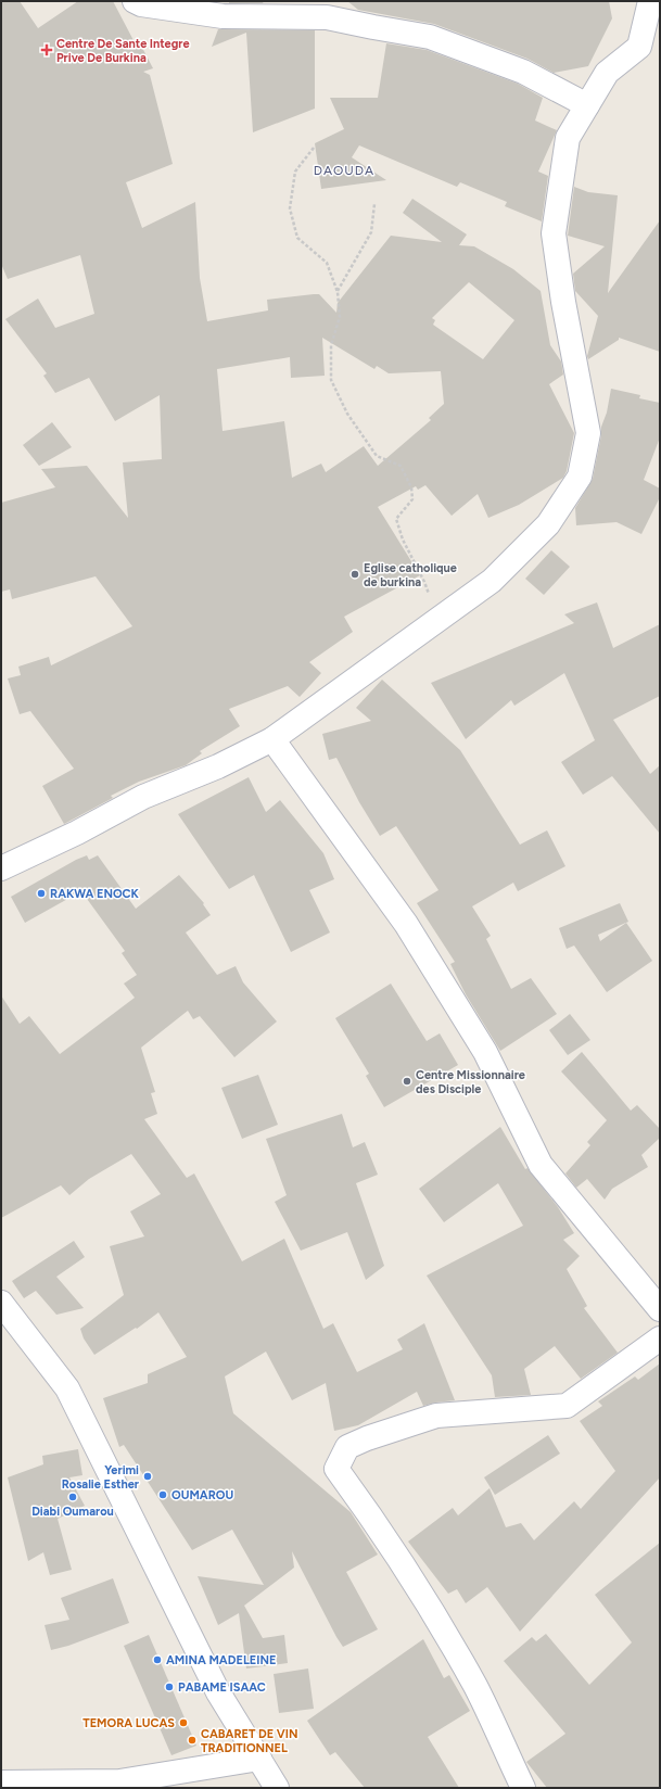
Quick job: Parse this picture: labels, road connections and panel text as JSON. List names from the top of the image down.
{
  "districts": ["DAOUDA"],
  "places": {
    "health": ["Centre De Sante Integre Prive De Burkina"],
    "other": [
      "Eglise catholique de burkina",
      "RAKWA ENOCK",
      "Centre Missionnaire des Disciple",
      "Yerimi Rosalie Esther",
      "OUMAROU",
      "Diabi Oumarou",
      "AMINA MADELEINE",
      "PABAME ISAAC",
      "TEMORA LUCAS",
      "CABARET DE VIN TRADITIONNEL"
    ]
  }
}
